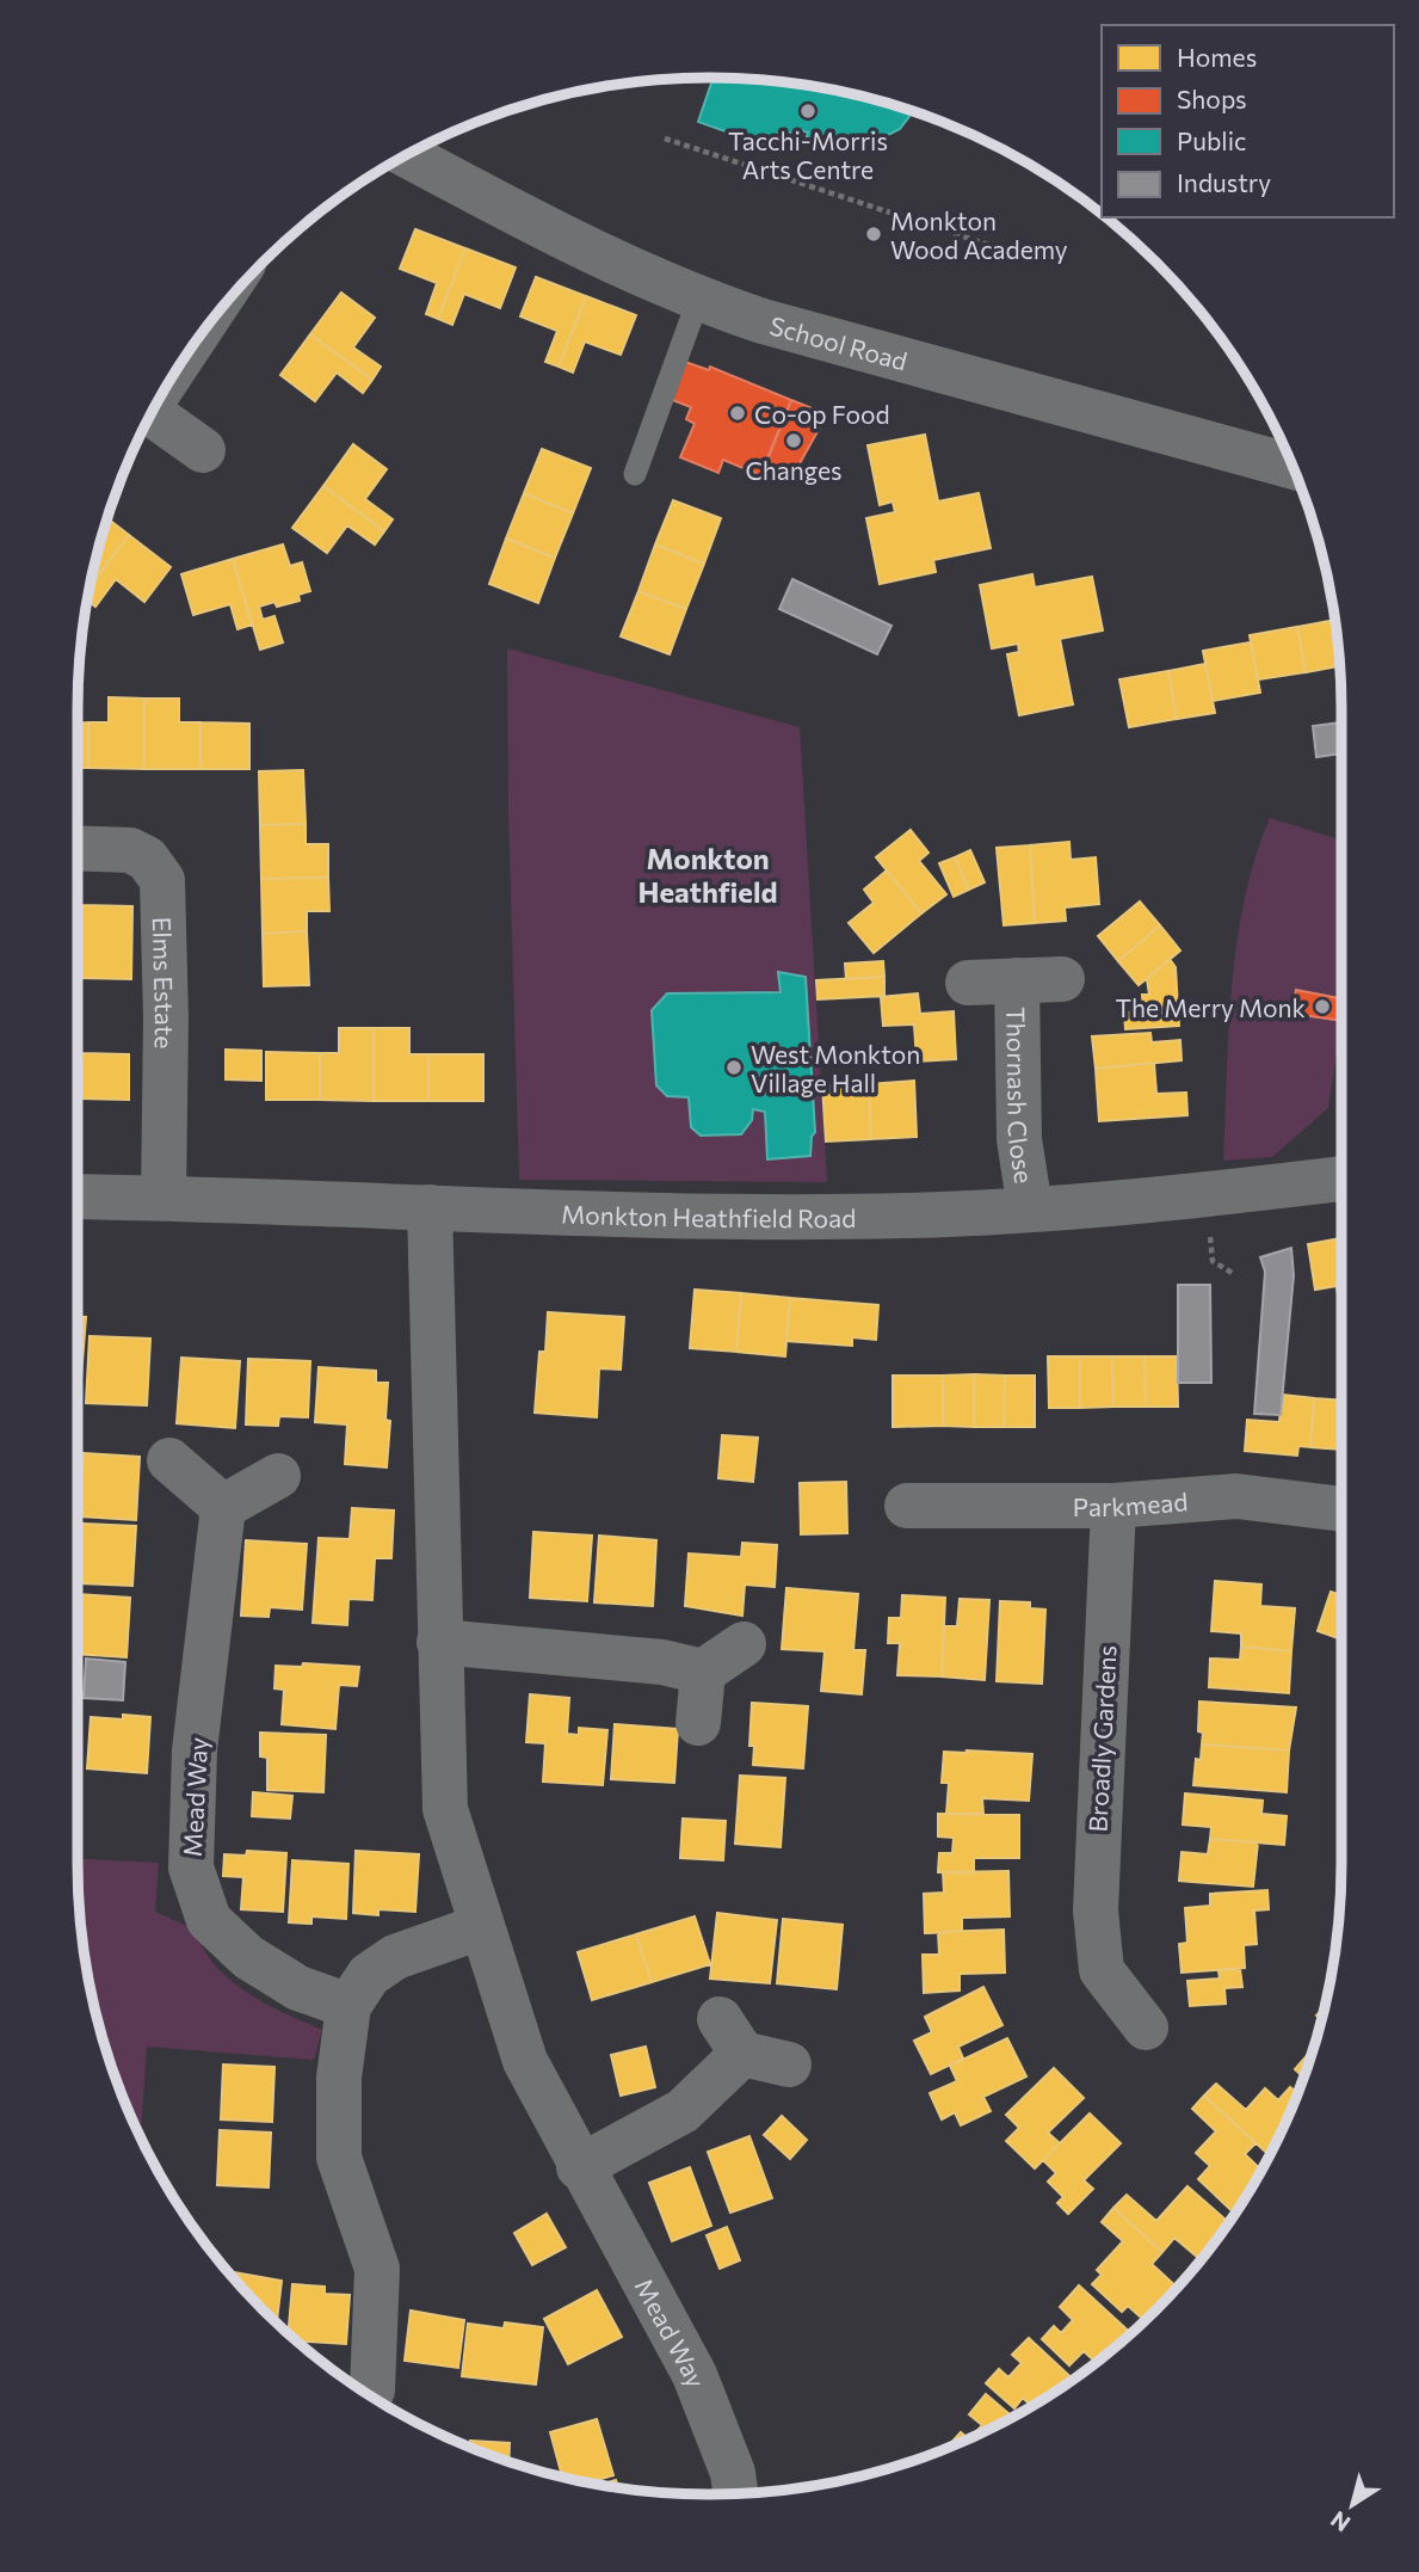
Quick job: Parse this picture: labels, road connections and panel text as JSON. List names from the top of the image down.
{
  "streets": {
    "street": [
      "School Road",
      "Elms Estate",
      "Thornash Close",
      "Monkton Heathfield Road",
      "Parkmead",
      "Broadly Gardens",
      "Mead Way"
    ]
  },
  "crossings": [
    ["Elms Estate", "Monkton Heathfield Road"],
    ["Thornash Close", "Monkton Heathfield Road"],
    ["Monkton Heathfield Road", "Mead Way"],
    ["Parkmead", "Broadly Gardens"]
  ],
  "districts": ["Monkton Heathfield"],
  "places": [
    "Tacchi-Morris Arts Centre",
    "Monkton Wood Academy",
    "Co-op Food",
    "Changes",
    "The Merry Monk",
    "West Monkton Village Hall"
  ],
  "legend": [
    "Homes",
    "Shops",
    "Public",
    "Industry"
  ],
  "north": "bottom left"
}
